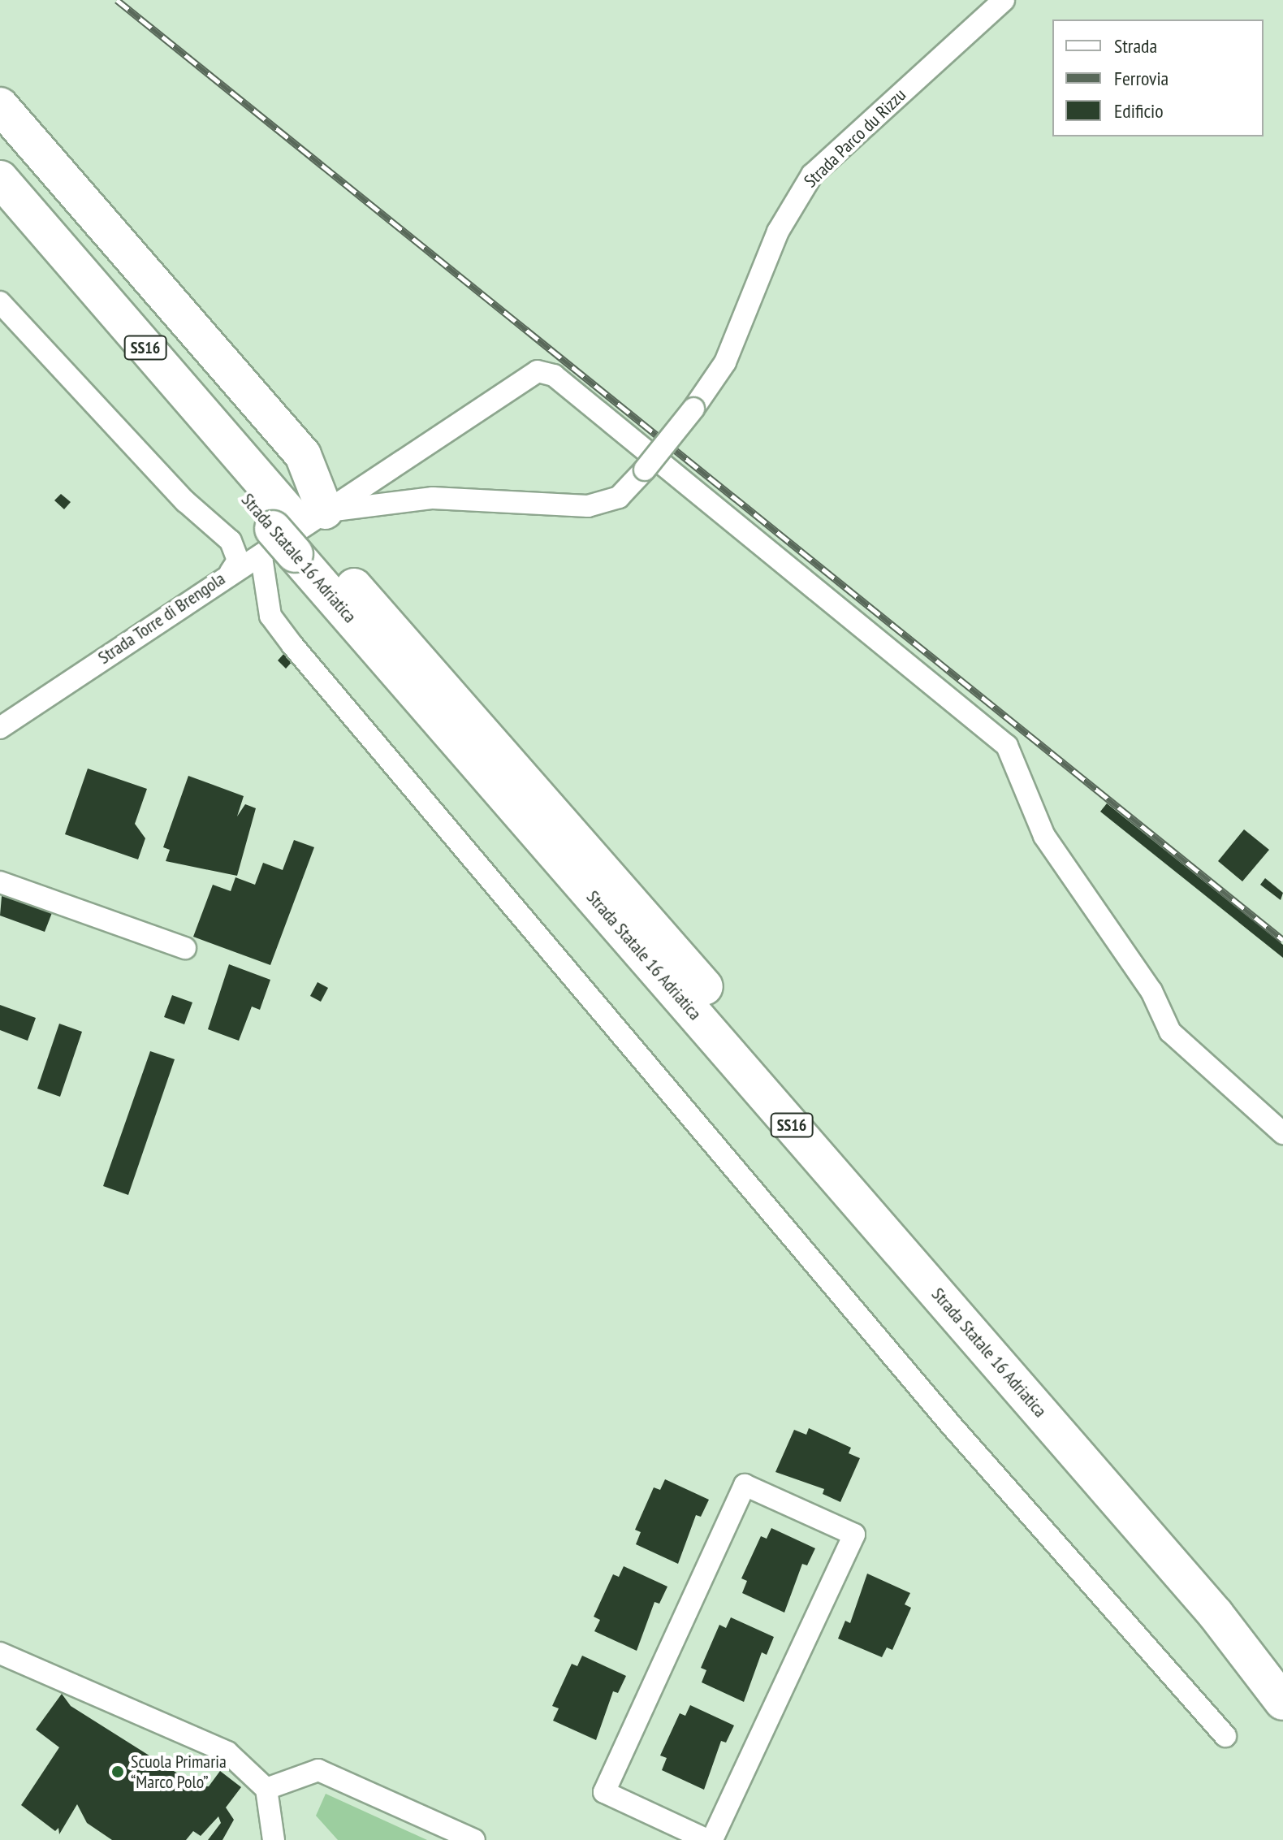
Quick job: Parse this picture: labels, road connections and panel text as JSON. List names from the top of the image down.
{
  "streets": {
    "highway": ["SS16", "Strada Statale 16 Adriatica"],
    "street": ["Strada Parco du Rizzu", "Strada Torre di Brengola"]
  },
  "crossings": [
    ["Strada Parco du Rizzu", "Strada Statale 16 Adriatica"],
    ["Strada Parco du Rizzu", "Strada Torre di Brengola"],
    ["Strada Statale 16 Adriatica", "Strada Torre di Brengola"]
  ],
  "places": ["Scuola Primaria “Marco Polo”"],
  "legend": ["Strada", "Ferrovia", "Edificio"]
}
